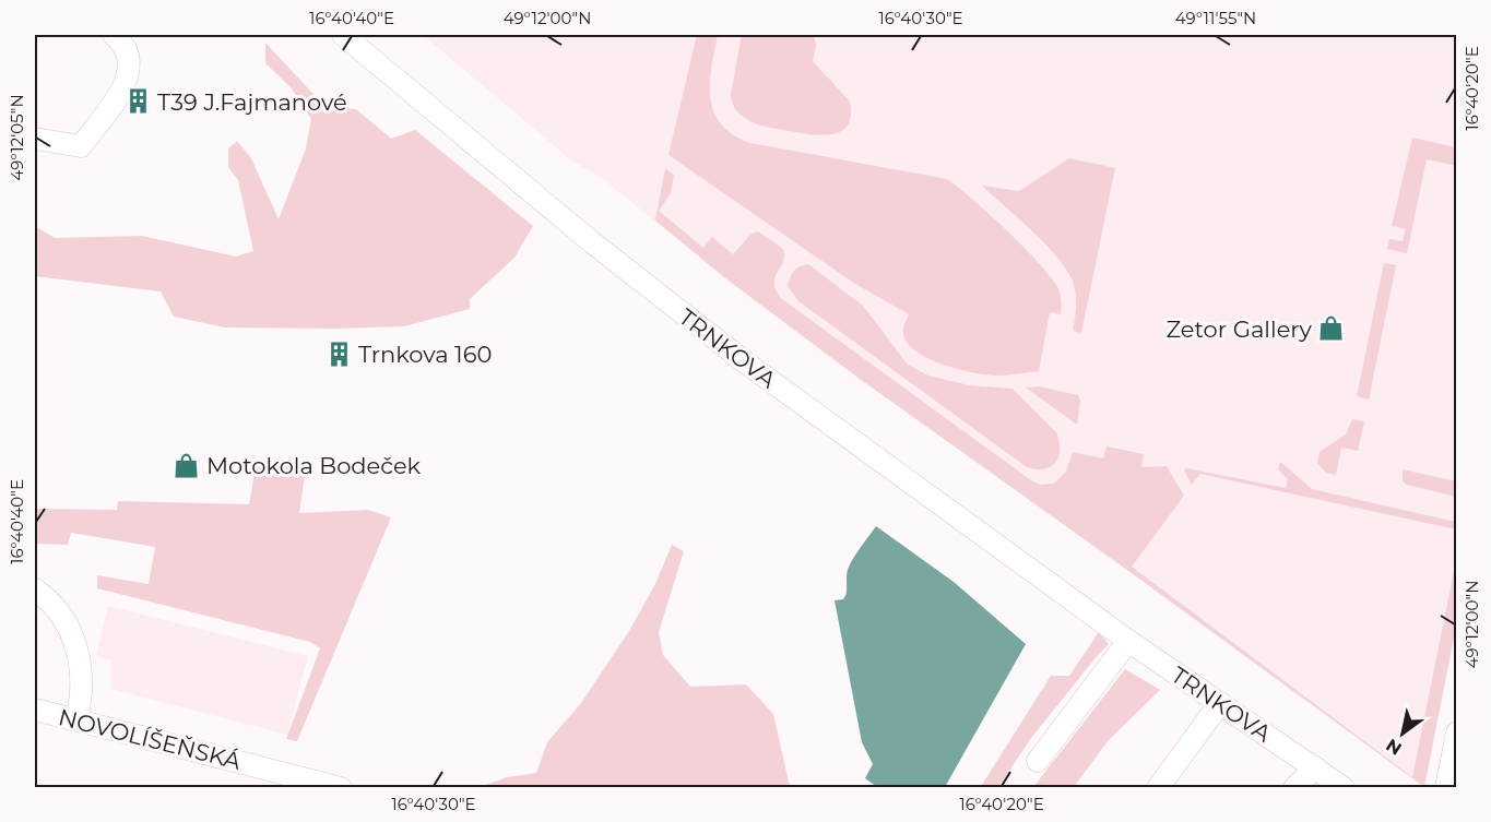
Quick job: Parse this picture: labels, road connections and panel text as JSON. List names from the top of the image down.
{
  "streets": {
    "street": ["TRNKOVA", "NOVOLÍŠEŇSKÁ"]
  },
  "places": {
    "building": ["T39 J.Fajmanové", "Trnkova 160"],
    "shop": ["Zetor Gallery", "Motokola Bodeček"]
  },
  "north": "bottom left",
  "coordinates": [
    "16°40'40\"E",
    "49°12'00\"N",
    "16°40'30\"E",
    "49°11'55\"N",
    "16°40'20\"E",
    "49°12'05\"N"
  ]
}
